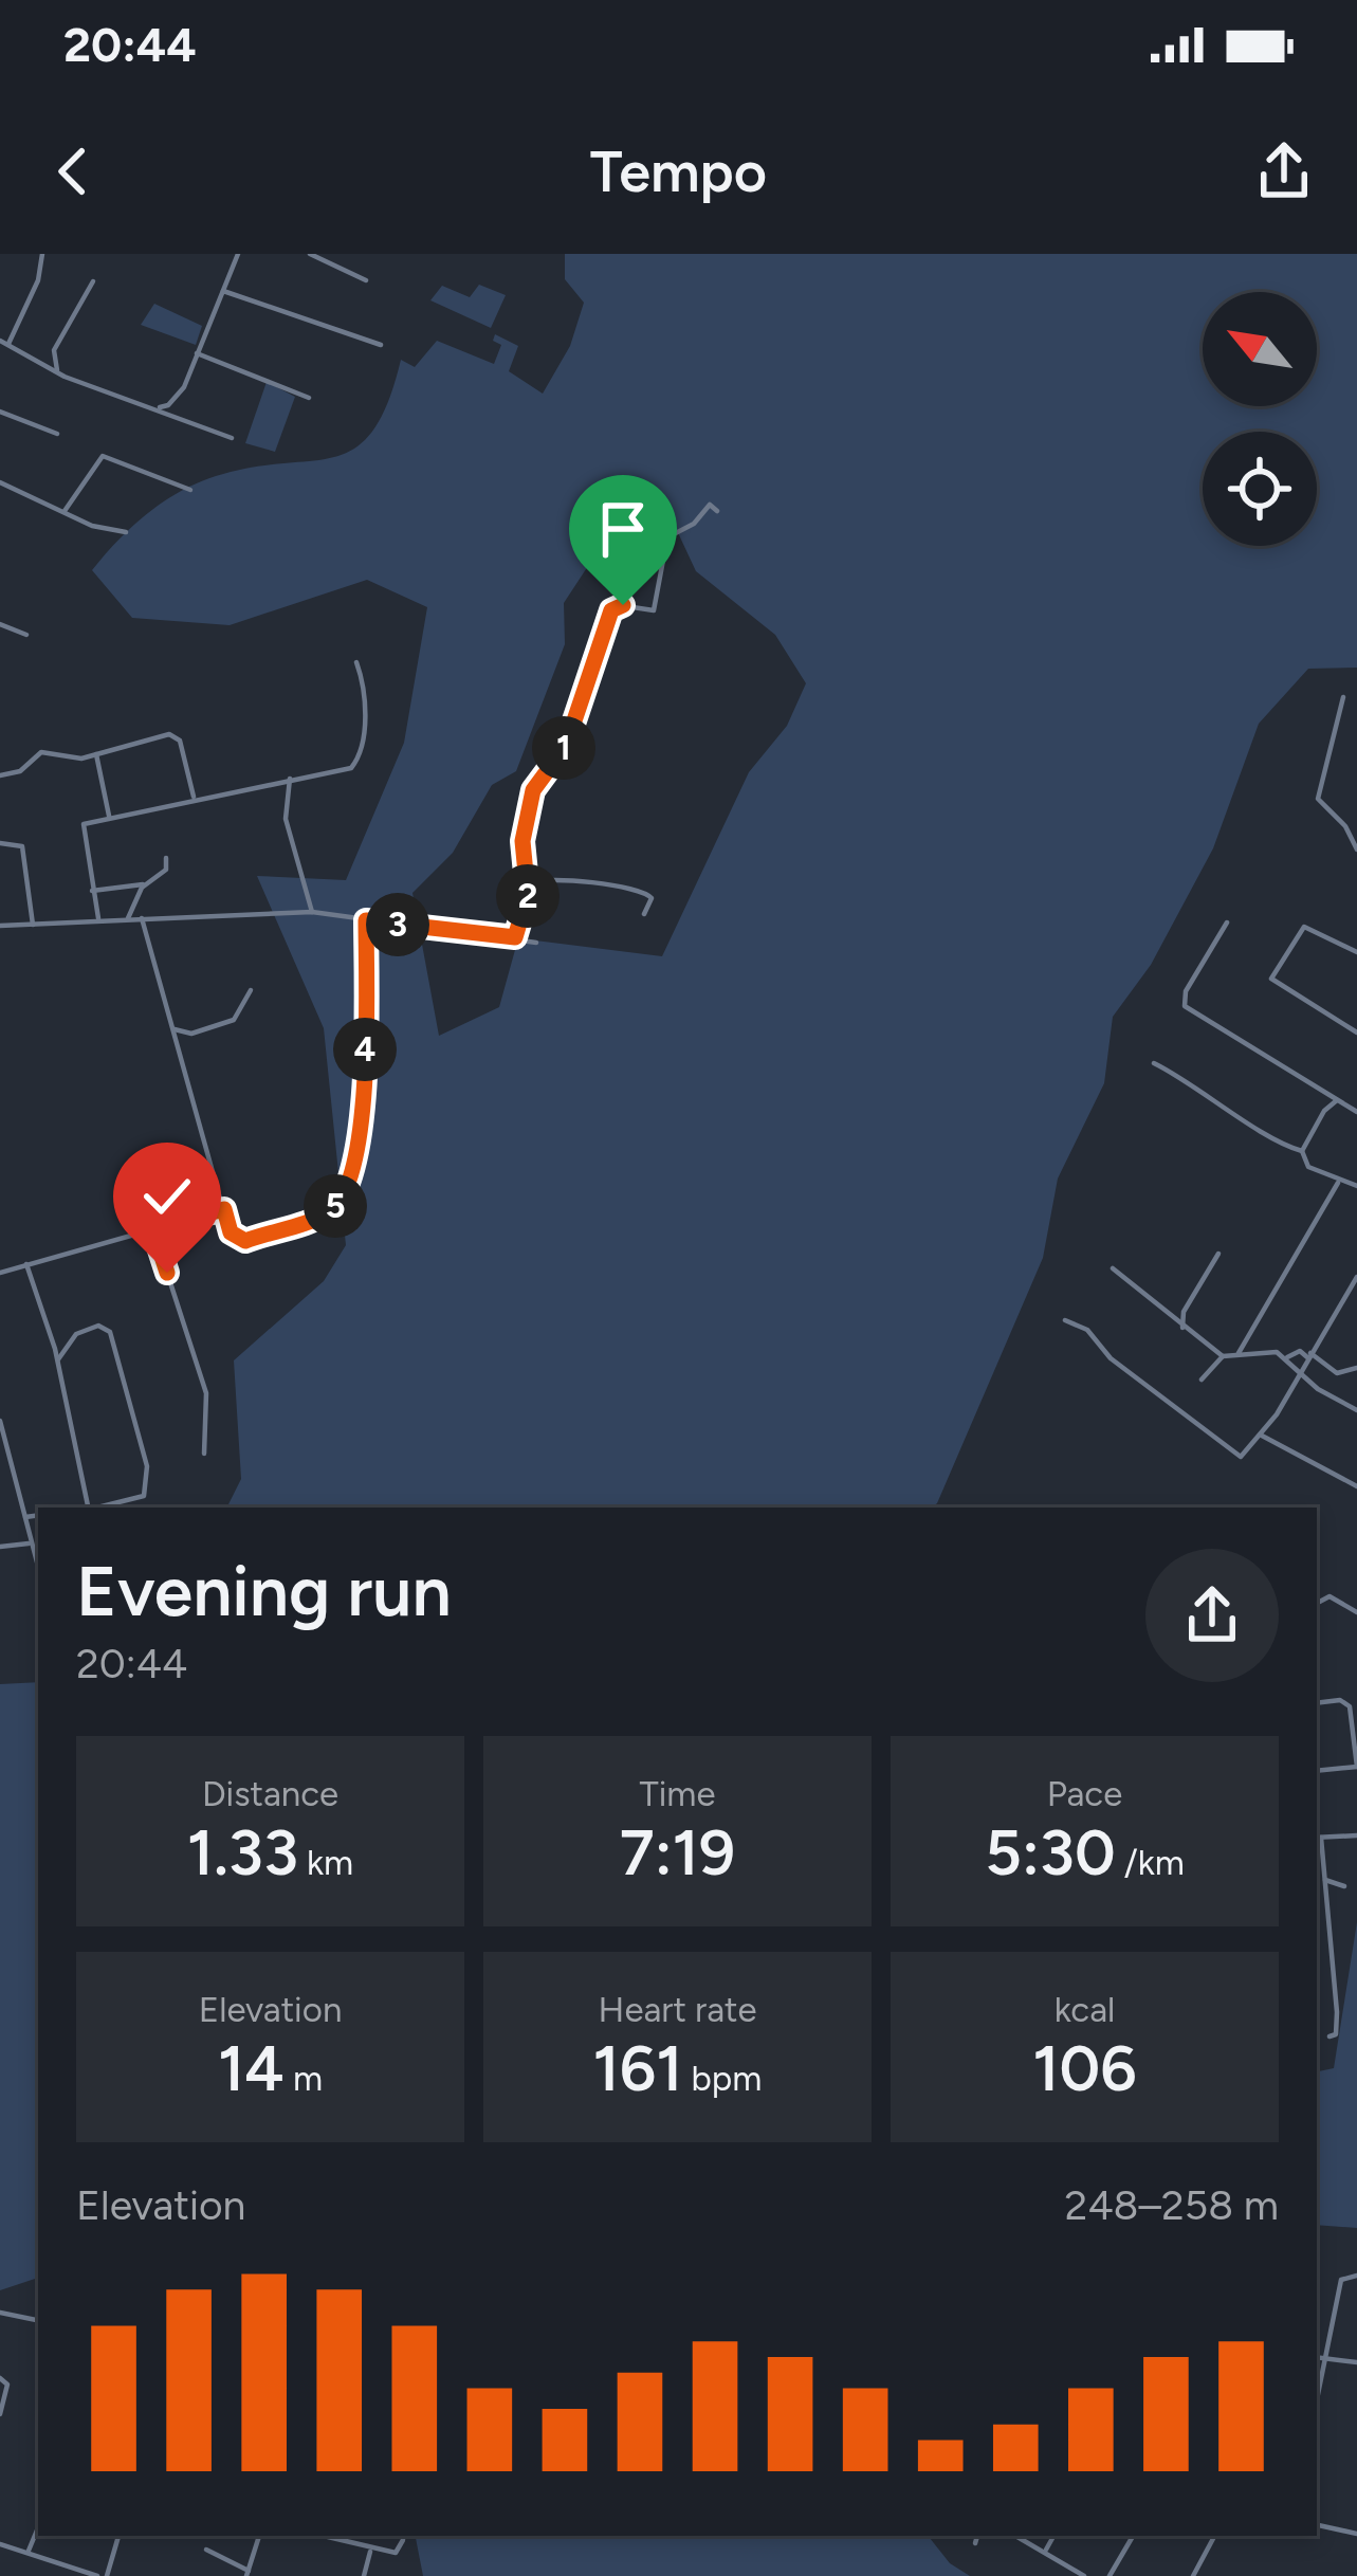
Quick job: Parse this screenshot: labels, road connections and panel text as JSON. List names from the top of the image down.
{
  "north": "top left",
  "page": {
    "status": "20:44",
    "header": "Tempo",
    "pins": [
      "1",
      "2",
      "3",
      "4",
      "5"
    ],
    "heading": ["Evening run", "20:44"],
    "stats": [
      ["Distance", "1.33 km"],
      ["Time", "7:19"],
      ["Pace", "5:30 /km"],
      ["Elevation", "14 m"],
      ["Heart rate", "161 bpm"],
      ["kcal", "106"]
    ],
    "chart": ["Elevation", "248–258 m"]
  }
}
